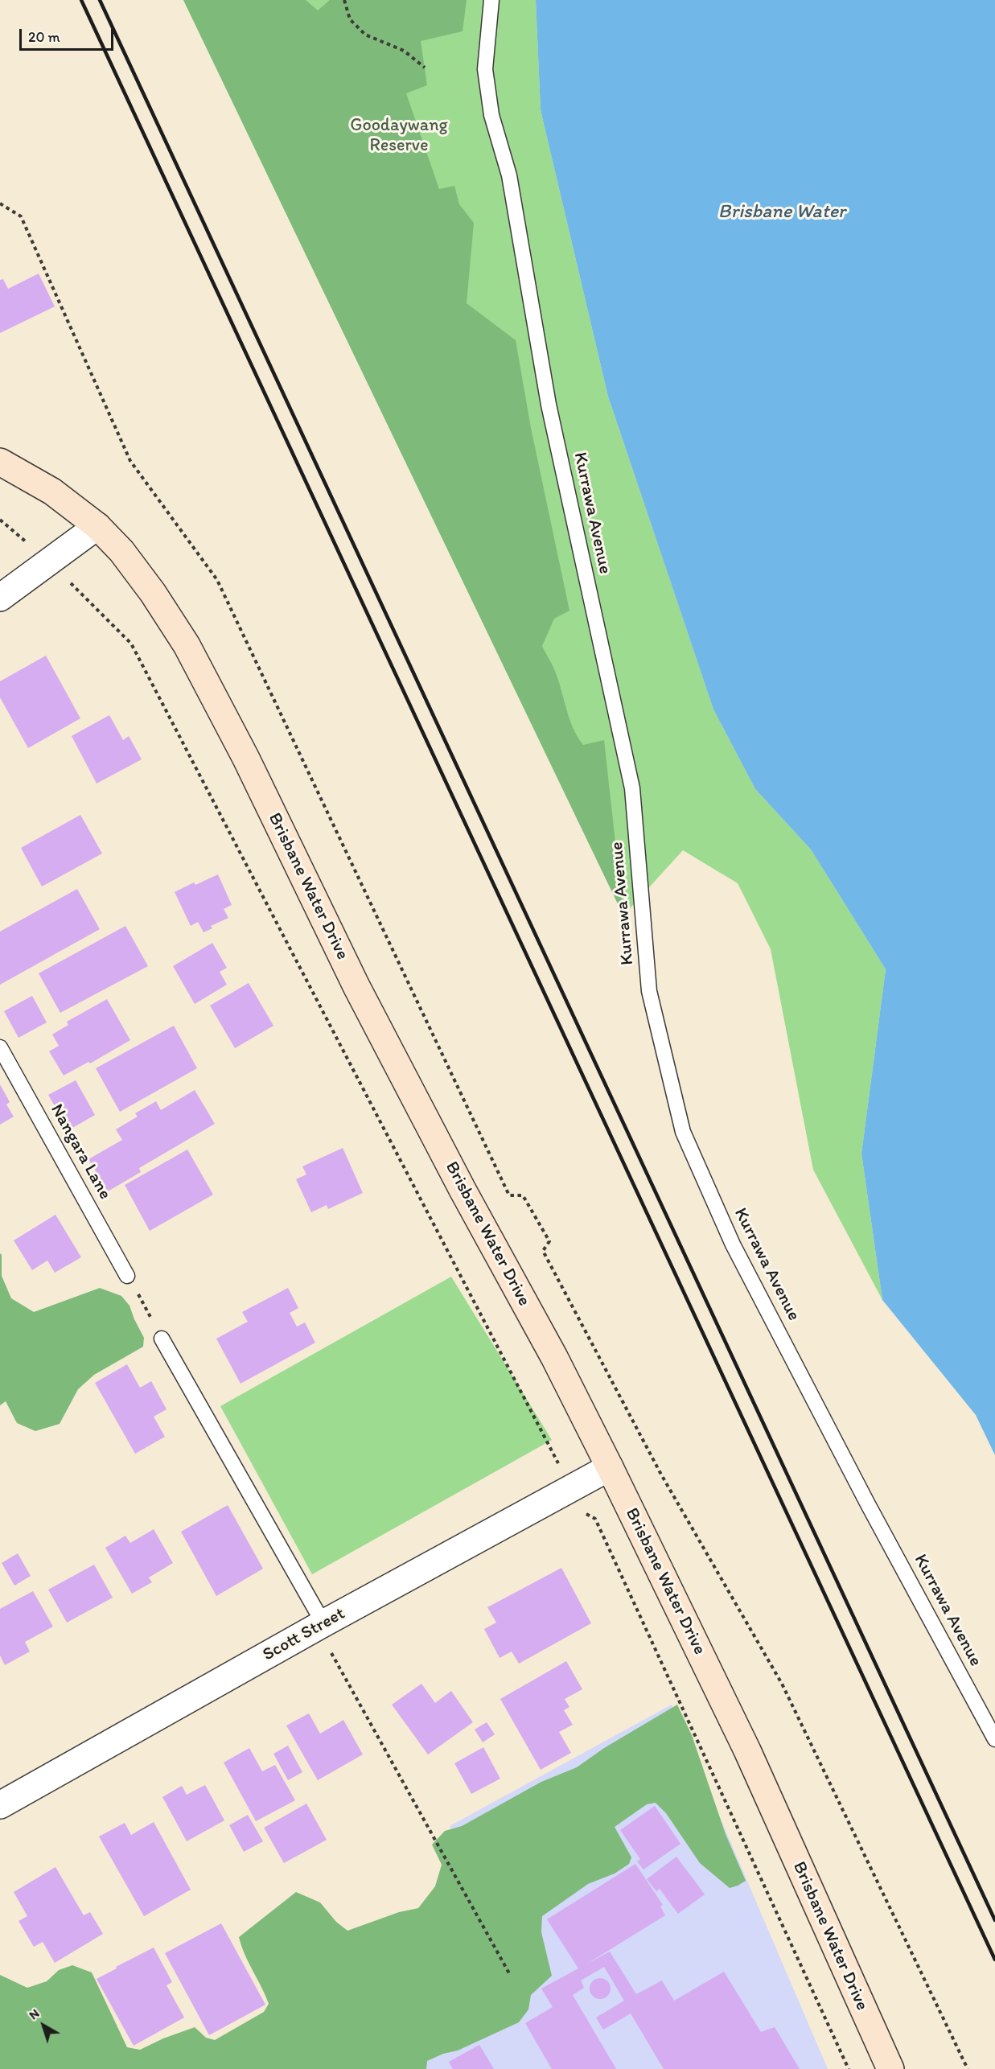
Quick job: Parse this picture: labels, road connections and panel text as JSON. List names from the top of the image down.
{
  "streets": {
    "main road": ["Brisbane Water Drive"],
    "street": ["Scott Street"],
    "lane": ["Kurrawa Avenue", "Nangara Lane"]
  },
  "crossings": [
    ["Brisbane Water Drive", "Scott Street"]
  ],
  "water": ["Brisbane Water"],
  "parks": ["Goodaywang Reserve"],
  "scale_bar": "20 m",
  "north": "top left"
}
